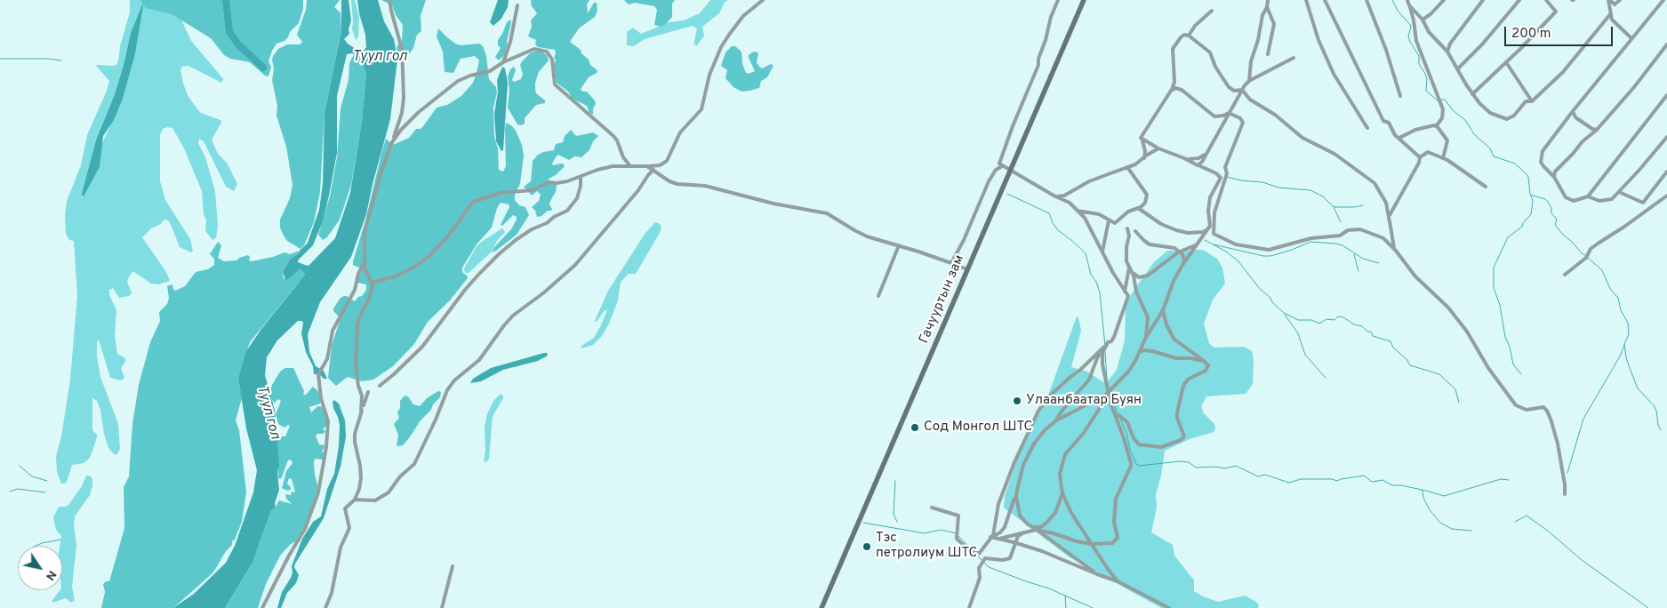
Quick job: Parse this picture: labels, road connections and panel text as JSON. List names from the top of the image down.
{
  "streets": {
    "main road": ["Гачууртын зам"]
  },
  "water": ["Туул гол"],
  "places": ["Улаанбаатар Буян", "Сод Монгол ШТС", "Тэс петролиум ШТС"],
  "scale_bar": "200 m",
  "north": "bottom right"
}
